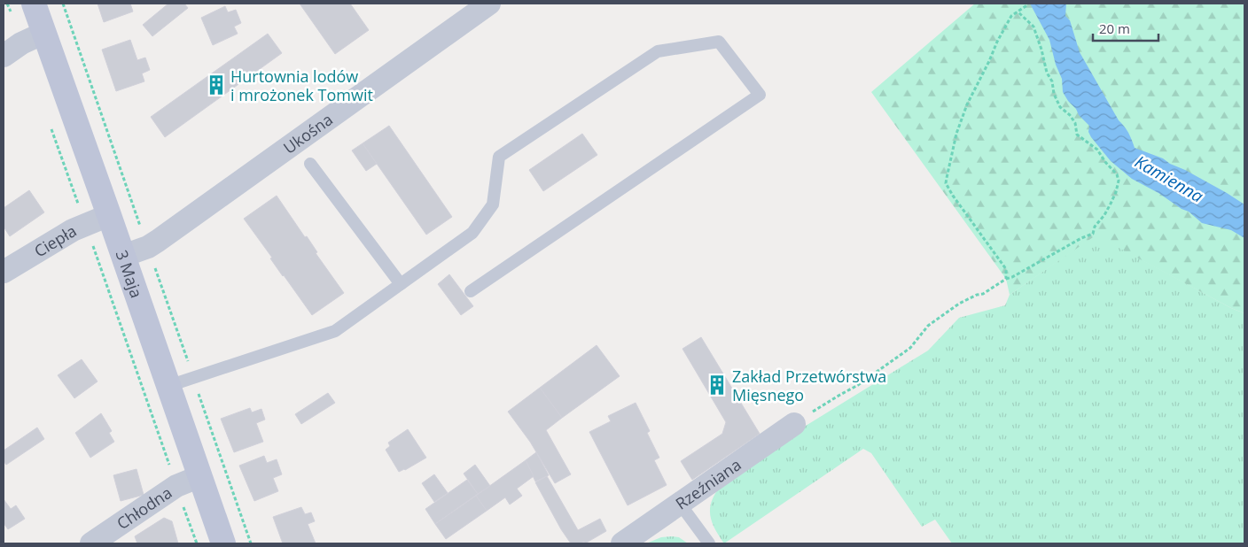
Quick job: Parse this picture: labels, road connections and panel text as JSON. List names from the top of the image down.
{
  "streets": {
    "street": [
      "Ukośna",
      "Ciepła",
      "3 Maja",
      "Rzeźniana",
      "Chłodna"
    ]
  },
  "crossings": [
    ["Ukośna", "3 Maja"],
    ["Ciepła", "3 Maja"],
    ["3 Maja", "Chłodna"]
  ],
  "water": ["Kamienna"],
  "places": {
    "building": ["Hurtownia lodów i mrożonek Tomwit", "Zakład Przetwórstwa Mięsnego"]
  },
  "scale_bar": "20 m"
}
